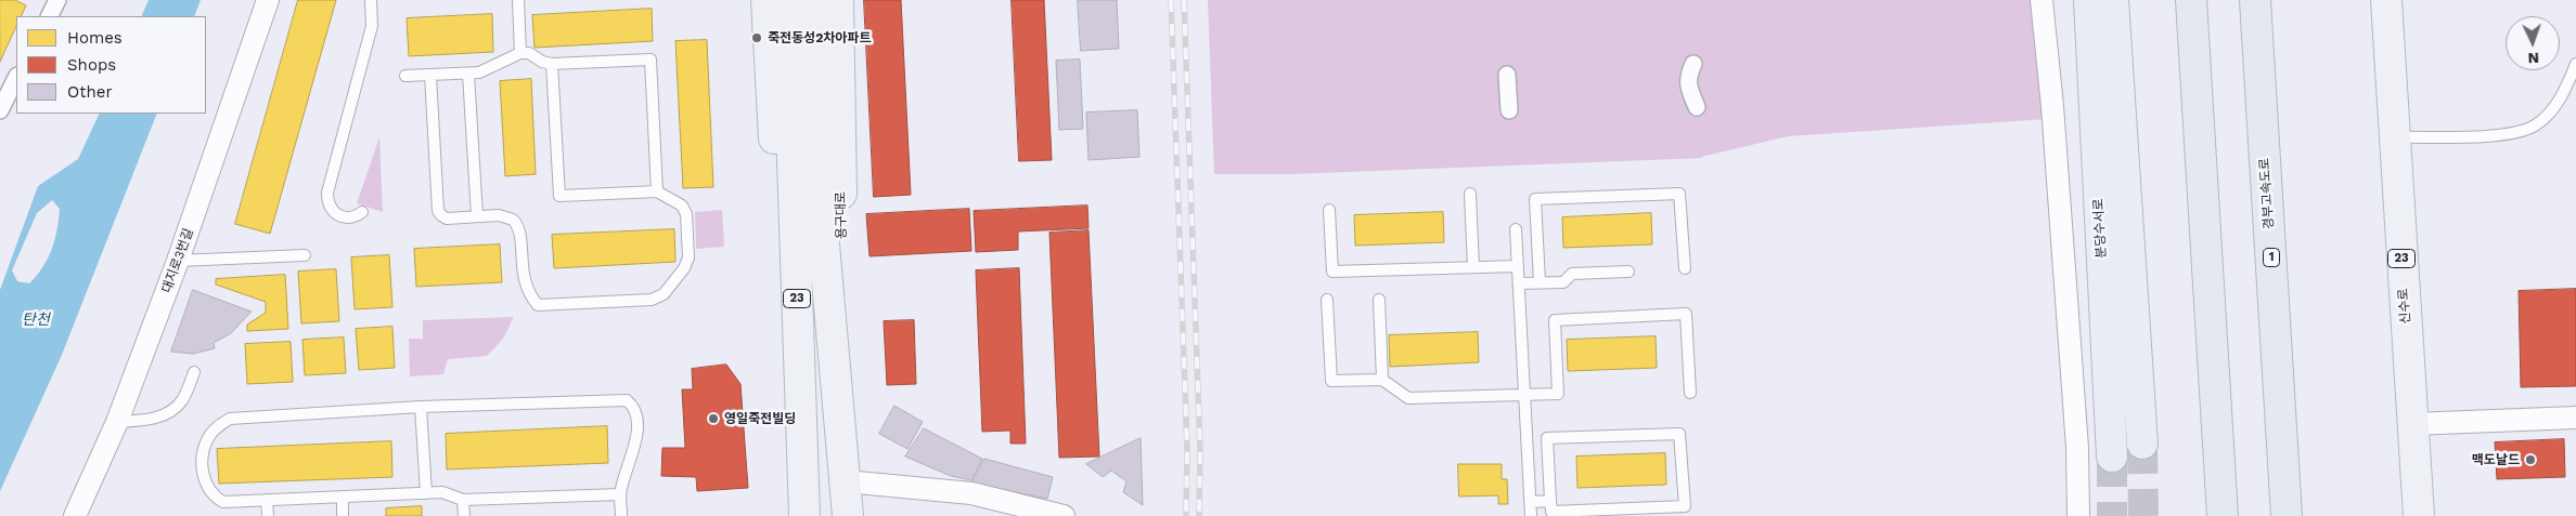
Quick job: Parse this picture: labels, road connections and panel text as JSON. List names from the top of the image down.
{
  "streets": {
    "highway": ["경부고속도로", "분당수서로", "1"],
    "main road": ["용구대로", "23", "신수로"],
    "street": ["대지로3번길"]
  },
  "crossings": [
    ["용구대로", "23"]
  ],
  "water": ["탄천"],
  "places": ["죽전동성2차아파트", "영일죽전빌딩", "맥도날드"],
  "legend": ["Homes", "Shops", "Other"],
  "north": "bottom"
}
